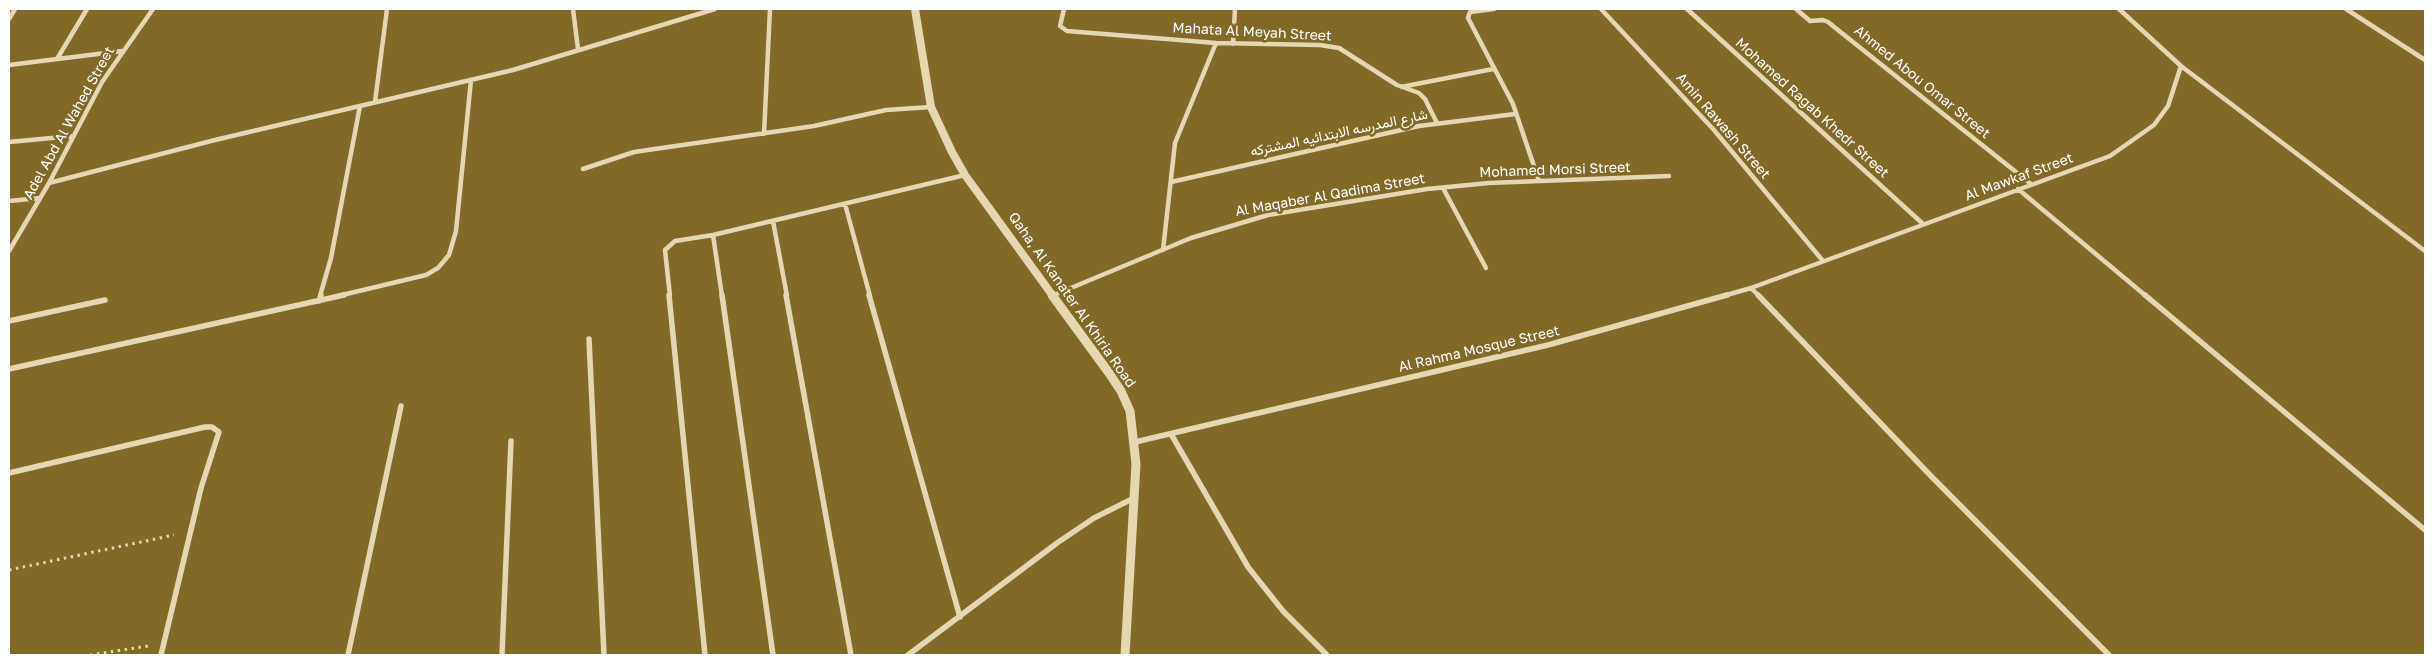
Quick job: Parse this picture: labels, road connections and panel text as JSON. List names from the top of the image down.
{
  "streets": {
    "street": [
      "Mahata Al Meyah Street",
      "Ahmed Abou Omar Street",
      "Mohamed Ragab Khedr Street",
      "Adel Abd Al Wahed Street",
      "Amin Rawash Street",
      "شارع المدرسه الابتدائيه المشتركه",
      "Mohamed Morsi Street",
      "Al Mawkaf Street",
      "Al Maqaber Al Qadima Street",
      "Qaha, Al Kanater Al Khiria Road",
      "Al Rahma Mosque Street"
    ]
  },
  "crossings": [
    ["Mahata Al Meyah Street", "شارع المدرسه الابتدائيه المشتركه"],
    ["Ahmed Abou Omar Street", "Al Mawkaf Street"],
    ["Mohamed Ragab Khedr Street", "Al Mawkaf Street"],
    ["Amin Rawash Street", "Al Mawkaf Street"],
    ["Amin Rawash Street", "Al Rahma Mosque Street"],
    ["Mohamed Morsi Street", "Al Maqaber Al Qadima Street"],
    ["Al Mawkaf Street", "Al Rahma Mosque Street"],
    ["Al Maqaber Al Qadima Street", "Qaha, Al Kanater Al Khiria Road"],
    ["Qaha, Al Kanater Al Khiria Road", "Al Rahma Mosque Street"]
  ]
}
